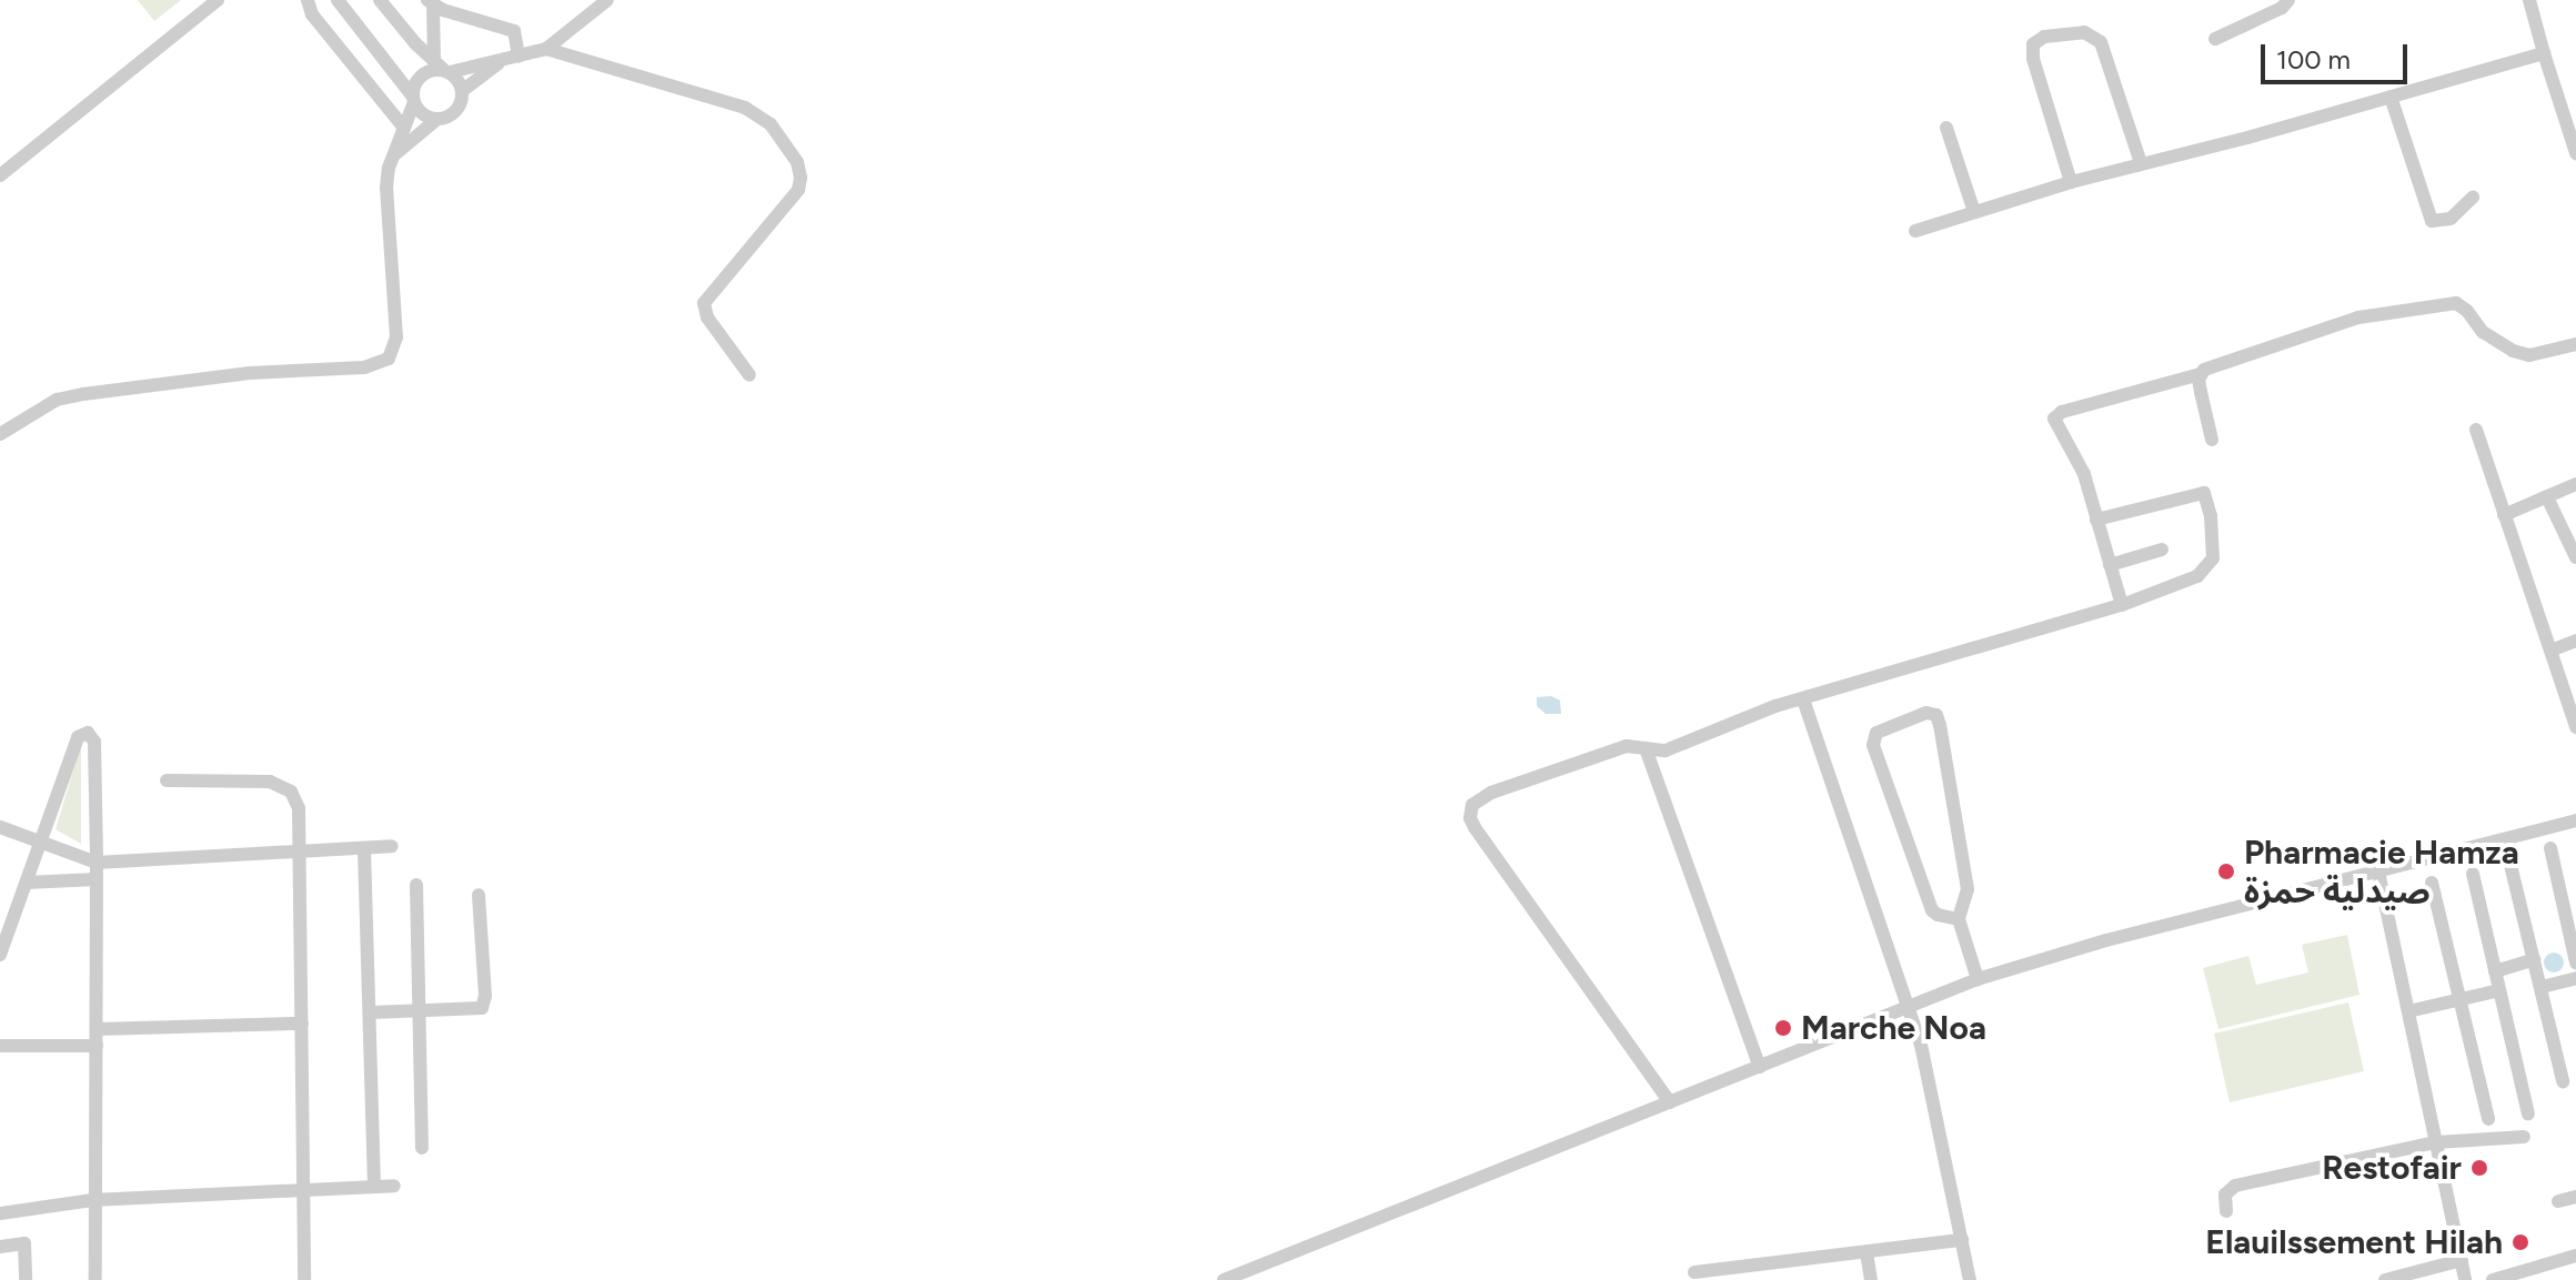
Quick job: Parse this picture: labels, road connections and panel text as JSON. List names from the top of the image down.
{
  "places": [
    "Pharmacie Hamza صيدلية حمزة",
    "Marche Noa",
    "Restofair",
    "Elauilssement Hilah"
  ],
  "scale_bar": "100 m"
}
